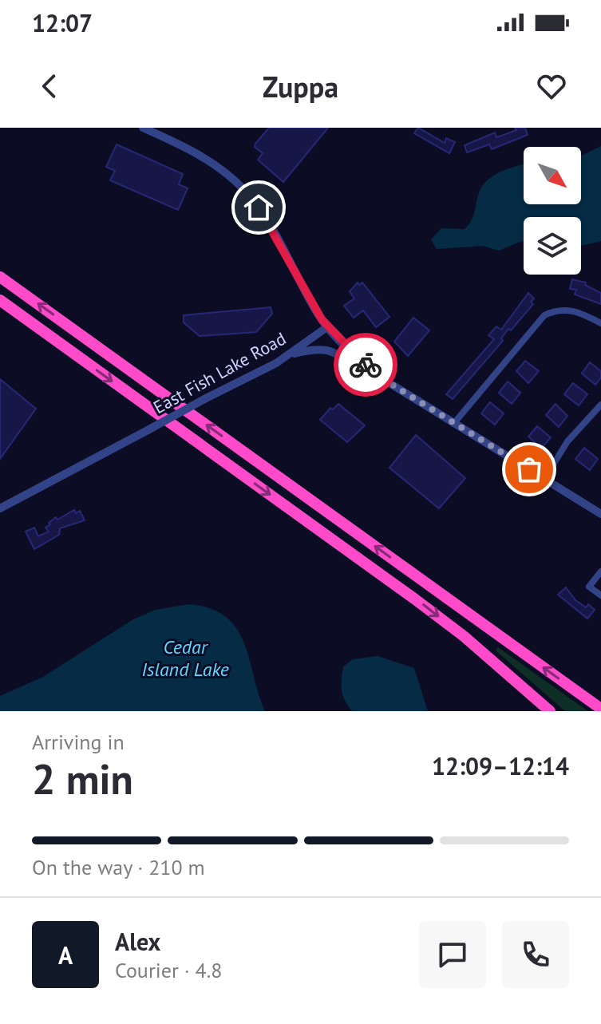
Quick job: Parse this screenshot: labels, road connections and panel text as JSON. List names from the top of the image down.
{
  "streets": {
    "street": ["East Fish Lake Road"]
  },
  "water": ["Cedar Island Lake"],
  "north": "bottom right",
  "page": {
    "status": "12:07",
    "header": "Zuppa",
    "heading": ["2 min", "Arriving in", "12:09–12:14"],
    "panel": ["Alex", "Courier · 4.8"],
    "bar": "On the way · 210 m",
    "round": "A"
  }
}
